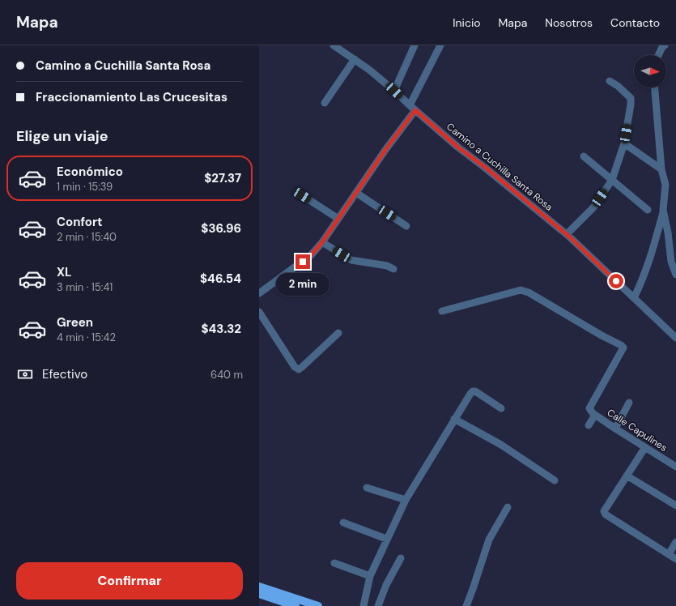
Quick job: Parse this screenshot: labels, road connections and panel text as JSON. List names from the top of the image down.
{
  "streets": {
    "street": ["Camino a Cuchilla Santa Rosa", "Calle Capulines"]
  },
  "north": "right",
  "page": {
    "header": "Mapa",
    "nav": [
      "Inicio",
      "Mapa",
      "Nosotros",
      "Contacto"
    ],
    "banner": ["Camino a Cuchilla Santa Rosa", "Fraccionamiento Las Crucesitas"],
    "heading": "Elige un viaje",
    "list": [
      {
        "name": "Económico",
        "note": "1 min · 15:39",
        "value": "$27.37"
      },
      {
        "name": "Confort",
        "note": "2 min · 15:40",
        "value": "$36.96"
      },
      {
        "name": "XL",
        "note": "3 min · 15:41",
        "value": "$46.54"
      },
      {
        "name": "Green",
        "note": "4 min · 15:42",
        "value": "$43.32"
      }
    ],
    "bubble": "2 min",
    "pay": ["Efectivo", "640 m"],
    "buttons": "Confirmar"
  }
}
